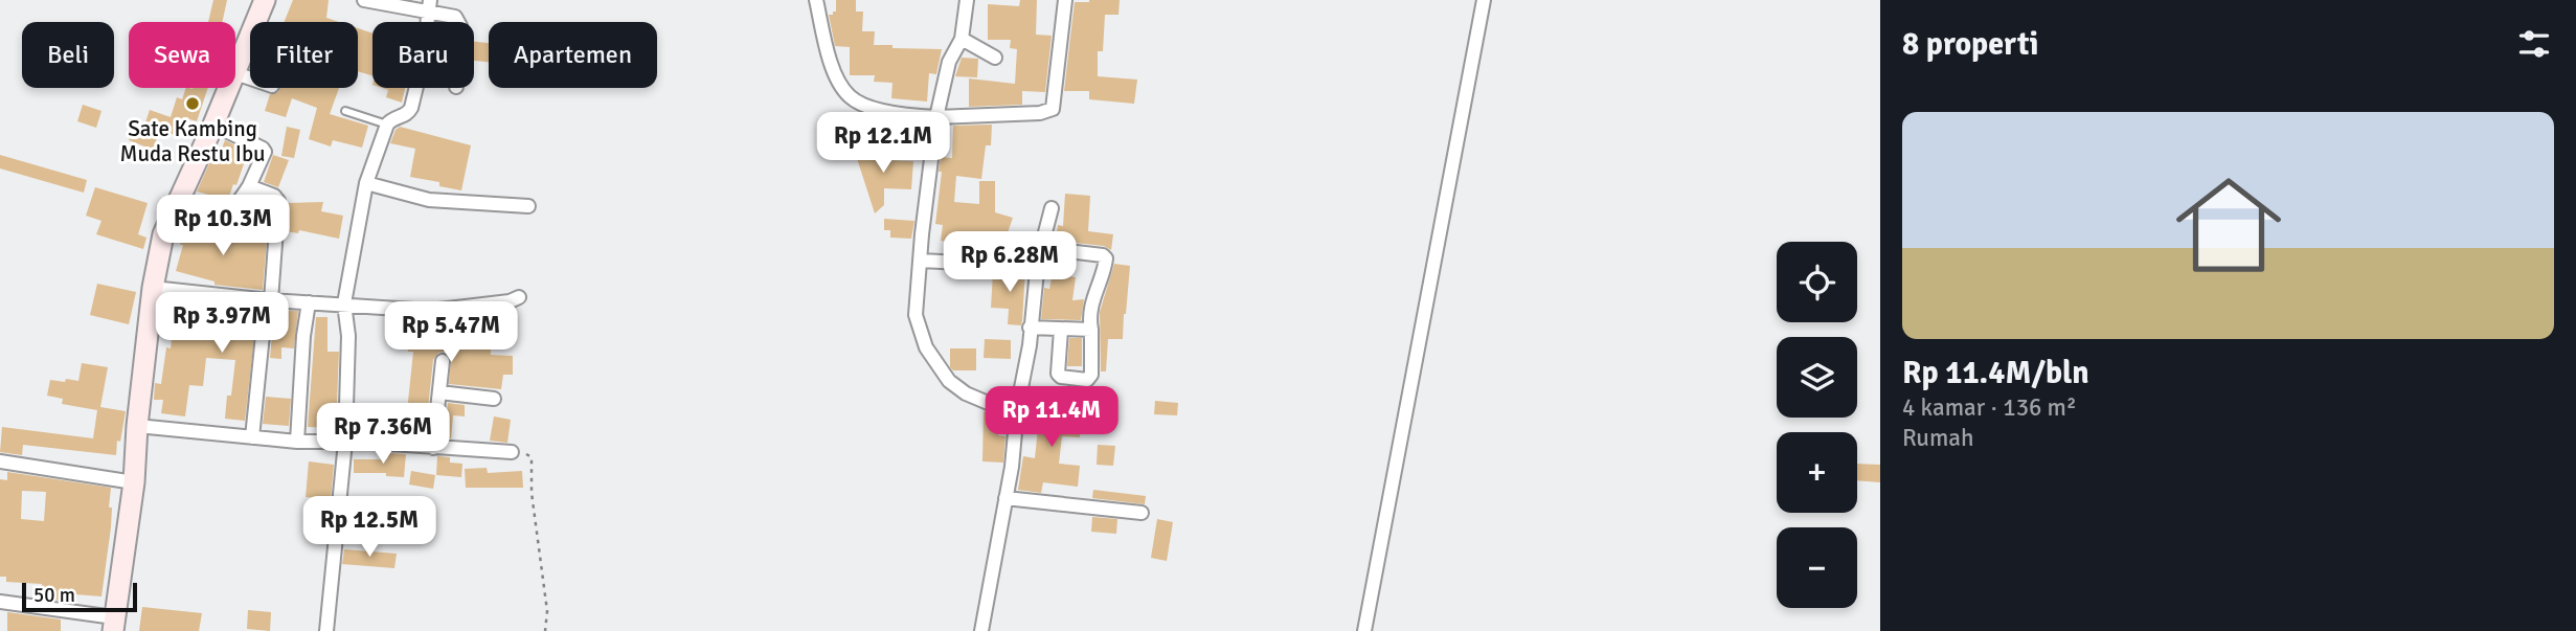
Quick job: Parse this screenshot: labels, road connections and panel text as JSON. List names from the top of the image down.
{
  "places": ["Sate Kambing Muda Restu Ibu"],
  "scale_bar": "50 m",
  "page": {
    "heading": "8 properti",
    "chip": [
      "Beli",
      "Sewa",
      "Filter",
      "Baru",
      "Apartemen"
    ],
    "list": [
      {
        "name": "Rp 11.4M/bln",
        "note": "4 kamar · 136 m² · Rumah"
      }
    ],
    "price": [
      "Rp 12.1M",
      "Rp 10.3M",
      "Rp 6.28M",
      "Rp 3.97M",
      "Rp 5.47M",
      "Rp 11.4M",
      "Rp 7.36M",
      "Rp 12.5M"
    ],
    "map_buttons": ["+", "−"],
    "scale": "50 m"
  }
}
